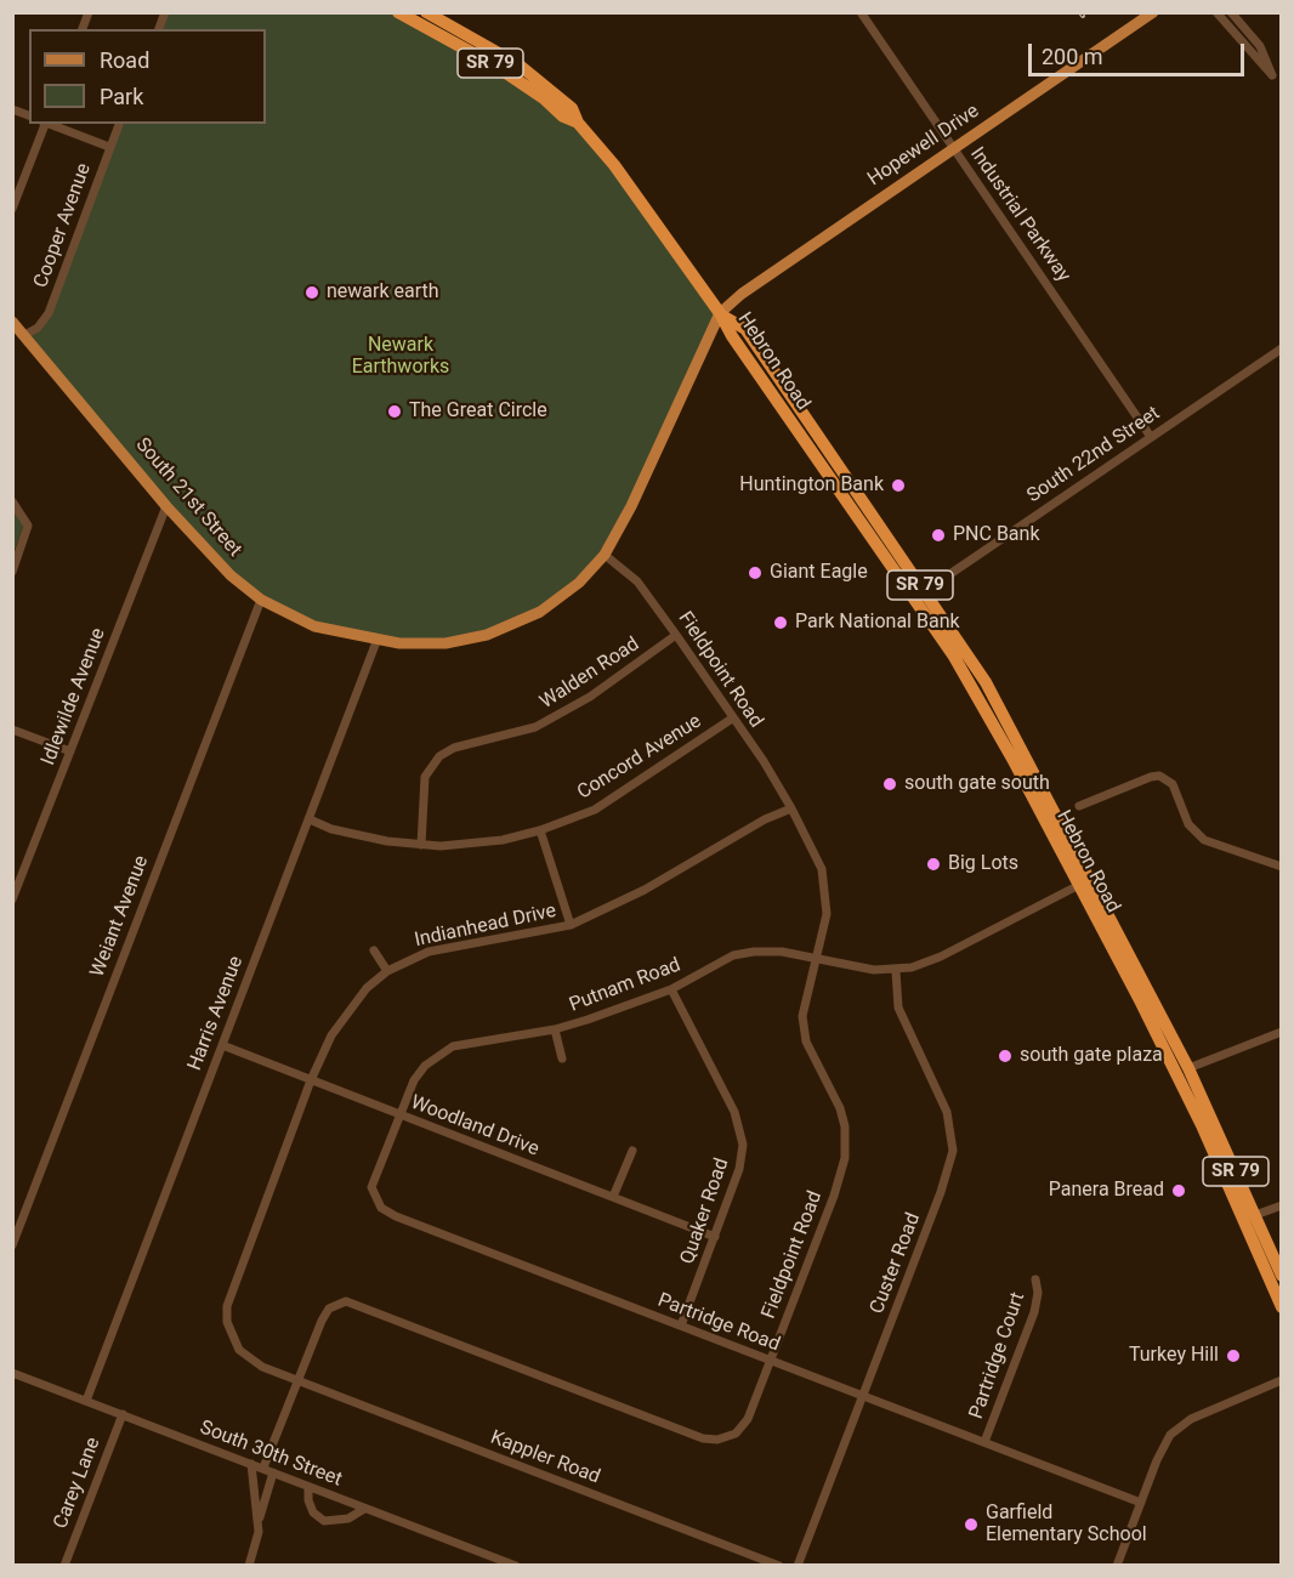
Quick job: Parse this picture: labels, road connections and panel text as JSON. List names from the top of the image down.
{
  "streets": {
    "highway": ["SR 79", "Hebron Road"],
    "main road": ["Hopewell Drive", "South 21st Street"],
    "street": [
      "Industrial Parkway",
      "Cooper Avenue",
      "South 22nd Street",
      "Fieldpoint Road",
      "Walden Road",
      "Idlewilde Avenue",
      "Concord Avenue",
      "Weiant Avenue",
      "Indianhead Drive",
      "Putnam Road",
      "Harris Avenue",
      "Woodland Drive",
      "Quaker Road",
      "Custer Road",
      "Partridge Road",
      "Partridge Court",
      "South 30th Street",
      "Kappler Road",
      "Carey Lane"
    ]
  },
  "crossings": [
    ["Hopewell Drive", "Industrial Parkway"],
    ["Hopewell Drive", "Hebron Road"],
    ["Hopewell Drive", "South 21st Street"],
    ["Industrial Parkway", "South 22nd Street"],
    ["Cooper Avenue", "South 21st Street"],
    ["Hebron Road", "South 22nd Street"],
    ["Hebron Road", "South 21st Street"],
    ["Hebron Road", "Putnam Road"],
    ["South 21st Street", "Fieldpoint Road"],
    ["South 21st Street", "Idlewilde Avenue"],
    ["South 21st Street", "Weiant Avenue"],
    ["South 21st Street", "Harris Avenue"],
    ["Fieldpoint Road", "Walden Road"],
    ["Fieldpoint Road", "Concord Avenue"],
    ["Fieldpoint Road", "Indianhead Drive"],
    ["Fieldpoint Road", "Putnam Road"],
    ["Fieldpoint Road", "Partridge Road"],
    ["Fieldpoint Road", "South 30th Street"],
    ["Fieldpoint Road", "Kappler Road"],
    ["Walden Road", "Concord Avenue"],
    ["Concord Avenue", "Harris Avenue"],
    ["Indianhead Drive", "Woodland Drive"],
    ["Indianhead Drive", "Kappler Road"],
    ["Putnam Road", "Woodland Drive"],
    ["Putnam Road", "Quaker Road"],
    ["Putnam Road", "Custer Road"],
    ["Putnam Road", "Partridge Road"],
    ["Harris Avenue", "Woodland Drive"],
    ["Harris Avenue", "South 30th Street"],
    ["Woodland Drive", "Quaker Road"],
    ["Woodland Drive", "Partridge Road"],
    ["Quaker Road", "Partridge Road"],
    ["Custer Road", "Partridge Road"],
    ["Partridge Road", "Partridge Court"],
    ["South 30th Street", "Carey Lane"]
  ],
  "parks": ["Newark Earthworks"],
  "places": [
    "newark earth",
    "The Great Circle",
    "Huntington Bank",
    "PNC Bank",
    "Giant Eagle",
    "Park National Bank",
    "south gate south",
    "Big Lots",
    "south gate plaza",
    "Panera Bread",
    "Turkey Hill",
    "Garfield Elementary School"
  ],
  "legend": ["Road", "Park"],
  "scale_bar": "200 m"
}
